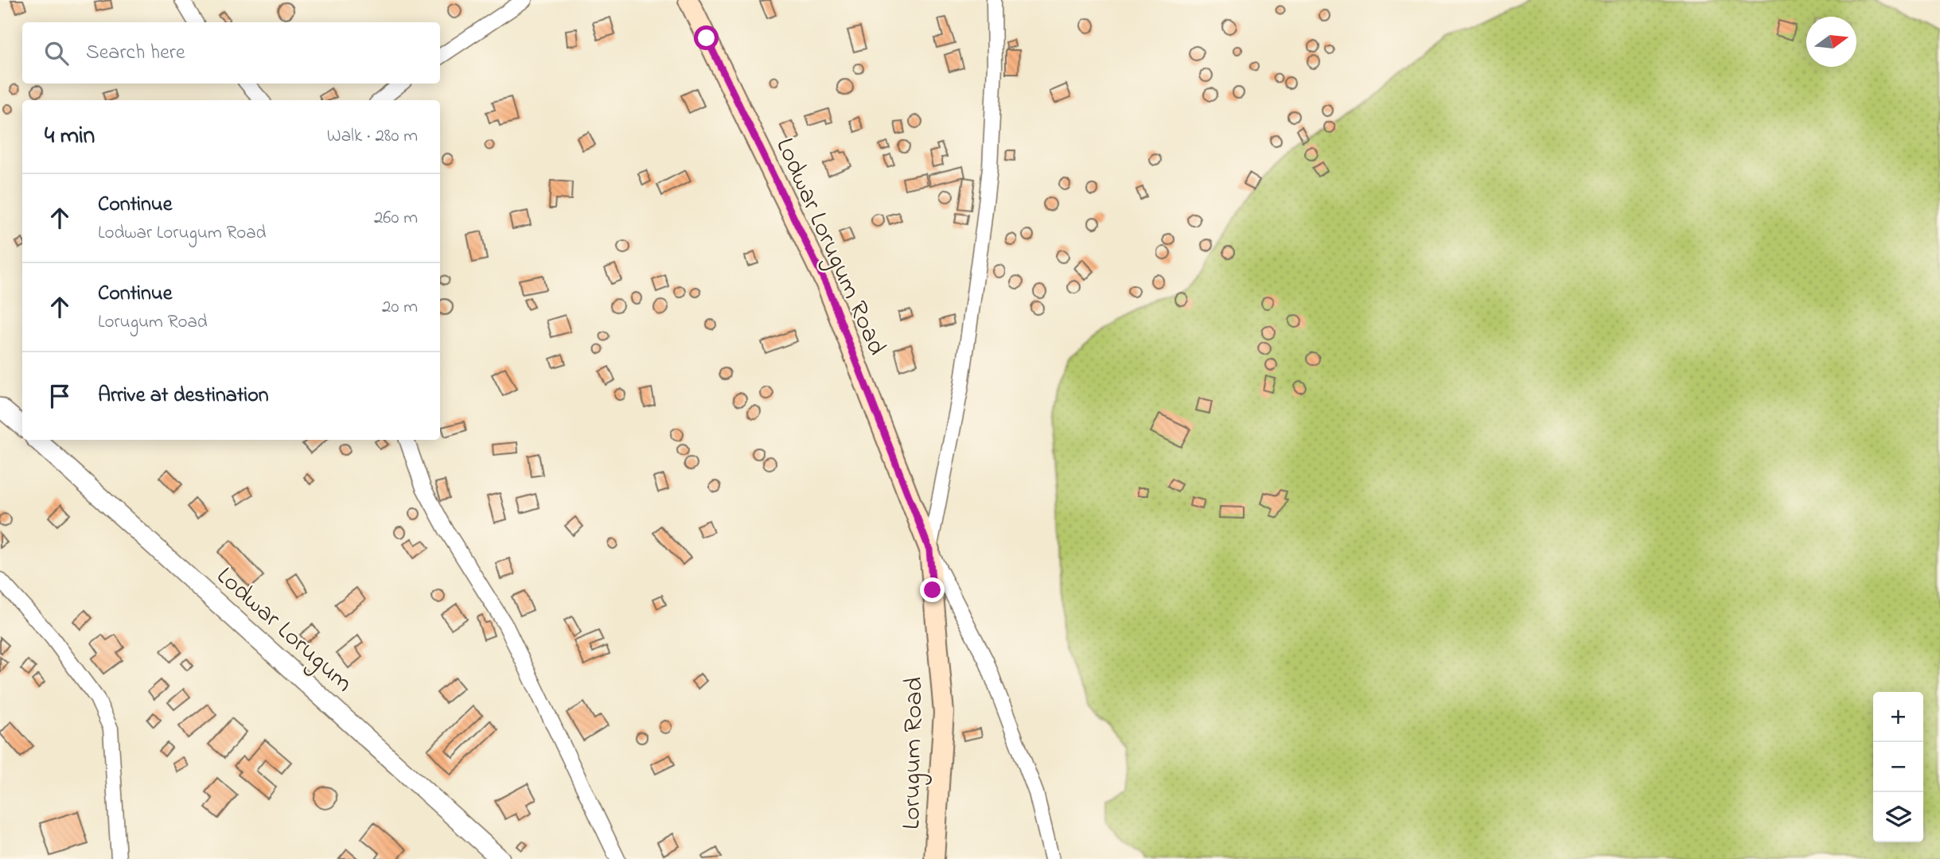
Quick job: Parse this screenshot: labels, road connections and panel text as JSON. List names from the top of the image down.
{
  "streets": {
    "main road": ["Lodwar Lorugum Road", "Lorugum Road"],
    "street": ["Lodwar Lorugum"]
  },
  "crossings": [
    ["Lodwar Lorugum Road", "Lorugum Road"]
  ],
  "north": "right",
  "page": {
    "search": "Search here",
    "heading": ["4 min", "Walk · 280 m"],
    "list": [
      ["Continue", "Lodwar Lorugum Road", "260 m"],
      ["Continue", "Lorugum Road", "20 m"],
      "Arrive at destination"
    ],
    "map_buttons": ["+", "−"]
  }
}
